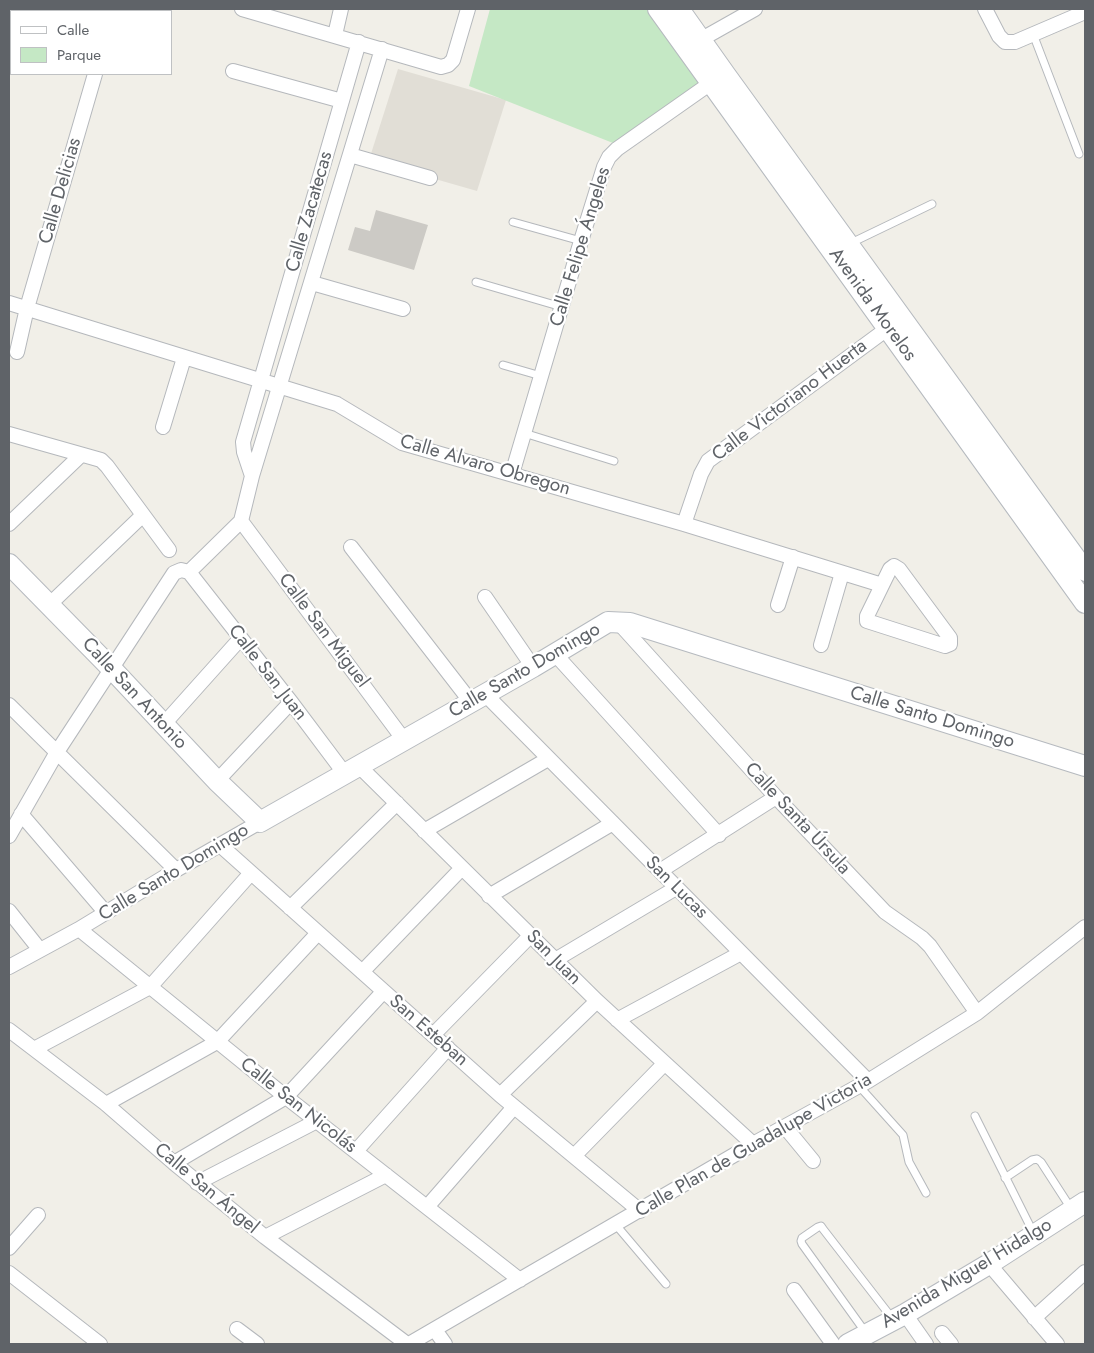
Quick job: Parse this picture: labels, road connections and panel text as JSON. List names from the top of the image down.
{
  "streets": {
    "main road": [
      "Avenida Morelos",
      "Calle Santo Domingo",
      "Calle San Antonio",
      "Avenida Miguel Hidalgo"
    ],
    "street": [
      "Calle Delicias",
      "Calle Zacatecas",
      "Calle Felipe Ángeles",
      "Calle Victoriano Huerta",
      "Calle Alvaro Obregon",
      "Calle San Miguel",
      "Calle San Juan",
      "Calle Santa Úrsula",
      "San Lucas",
      "San Juan",
      "San Esteban",
      "Calle San Nicolás",
      "Calle Plan de Guadalupe Victoria",
      "Calle San Ángel"
    ]
  },
  "crossings": [
    ["Calle Delicias", "Calle Alvaro Obregon"],
    ["Calle Zacatecas", "Calle Alvaro Obregon"],
    ["Calle Zacatecas", "Calle San Miguel"],
    ["Calle Felipe Ángeles", "Avenida Morelos"],
    ["Calle Felipe Ángeles", "Calle Alvaro Obregon"],
    ["Avenida Morelos", "Calle Victoriano Huerta"],
    ["Calle Victoriano Huerta", "Calle Alvaro Obregon"],
    ["Calle San Miguel", "Calle Santo Domingo"],
    ["Calle Santo Domingo", "Calle San Juan"],
    ["Calle Santo Domingo", "Calle San Antonio"],
    ["Calle Santo Domingo", "Calle Santa Úrsula"],
    ["Calle Santo Domingo", "San Lucas"],
    ["Calle Santo Domingo", "San Juan"],
    ["Calle Santo Domingo", "San Esteban"],
    ["Calle Santo Domingo", "Calle San Nicolás"],
    ["Calle San Juan", "San Juan"],
    ["Calle Santa Úrsula", "Calle Plan de Guadalupe Victoria"],
    ["San Lucas", "Calle Plan de Guadalupe Victoria"],
    ["San Juan", "Calle Plan de Guadalupe Victoria"],
    ["San Esteban", "Calle Plan de Guadalupe Victoria"],
    ["Calle San Nicolás", "Calle Plan de Guadalupe Victoria"],
    ["Calle Plan de Guadalupe Victoria", "Calle San Ángel"]
  ],
  "legend": ["Calle", "Parque"]
}
